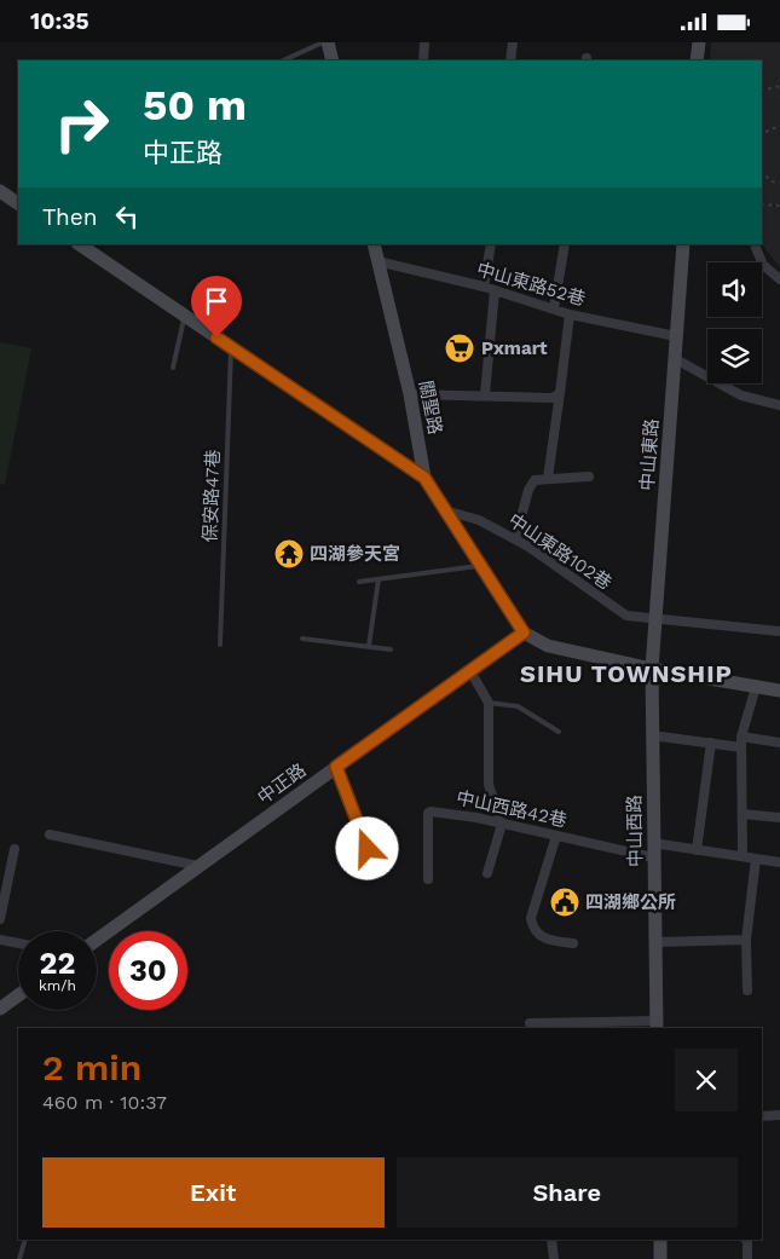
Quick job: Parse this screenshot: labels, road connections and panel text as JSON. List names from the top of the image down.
{
  "streets": {
    "main road": [
      "關聖路",
      "中山東路",
      "中正路",
      "中山西路"
    ],
    "street": ["中山東路52巷", "中山東路102巷", "中山西路42巷"],
    "lane": ["保安路47巷"]
  },
  "crossings": [
    ["中山東路52巷", "關聖路"],
    ["中山東路52巷", "中山東路"],
    ["關聖路", "中山東路102巷"],
    ["關聖路", "中正路"],
    ["中山東路", "中山東路102巷"],
    ["中山東路", "中山西路"],
    ["中山西路42巷", "中山西路"]
  ],
  "districts": ["SIHU TOWNSHIP"],
  "places": {
    "supermarket": ["Pxmart"],
    "temple": ["四湖參天宮"],
    "public building": ["四湖鄉公所"]
  },
  "page": {
    "status": "10:35",
    "turn": ["50 m", "中正路"],
    "then": "Then",
    "speed": "22 km/h",
    "limit": "30",
    "heading": ["2 min", "460 m · 10:37"],
    "buttons": ["Exit", "Share"]
  }
}
